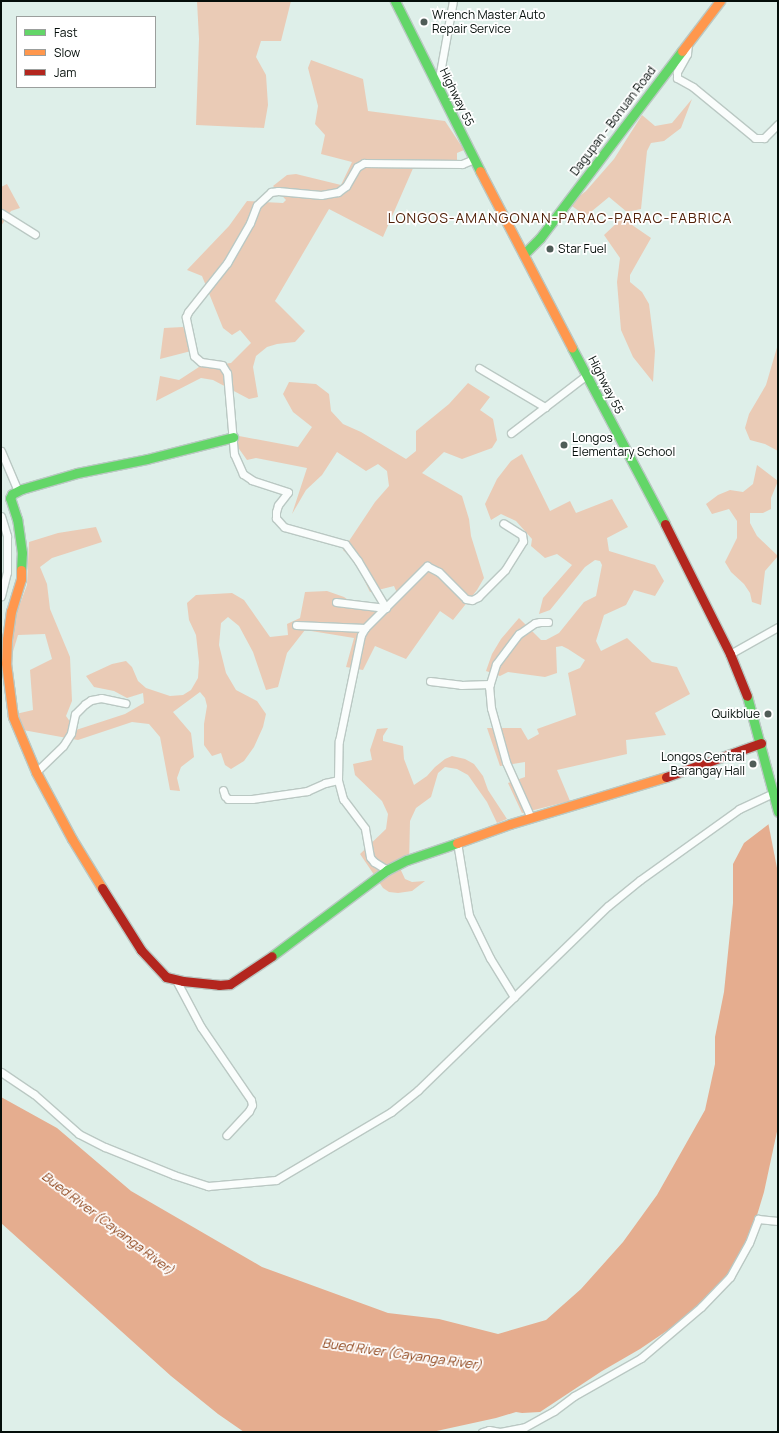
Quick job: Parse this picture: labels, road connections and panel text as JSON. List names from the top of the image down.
{
  "streets": {
    "main road": ["Highway 55", "Dagupan - Bonuan Road"]
  },
  "crossings": [
    ["Highway 55", "Dagupan - Bonuan Road"]
  ],
  "districts": ["LONGOS-AMANGONAN-PARAC‑PARAC-FABRICA"],
  "water": ["Bued River (Cayanga River)"],
  "places": [
    "Wrench Master Auto Repair Service",
    "Star Fuel",
    "Longos Elementary School",
    "Quikblue",
    "Longos Central Barangay Hall"
  ],
  "legend": ["Fast", "Slow", "Jam"]
}
